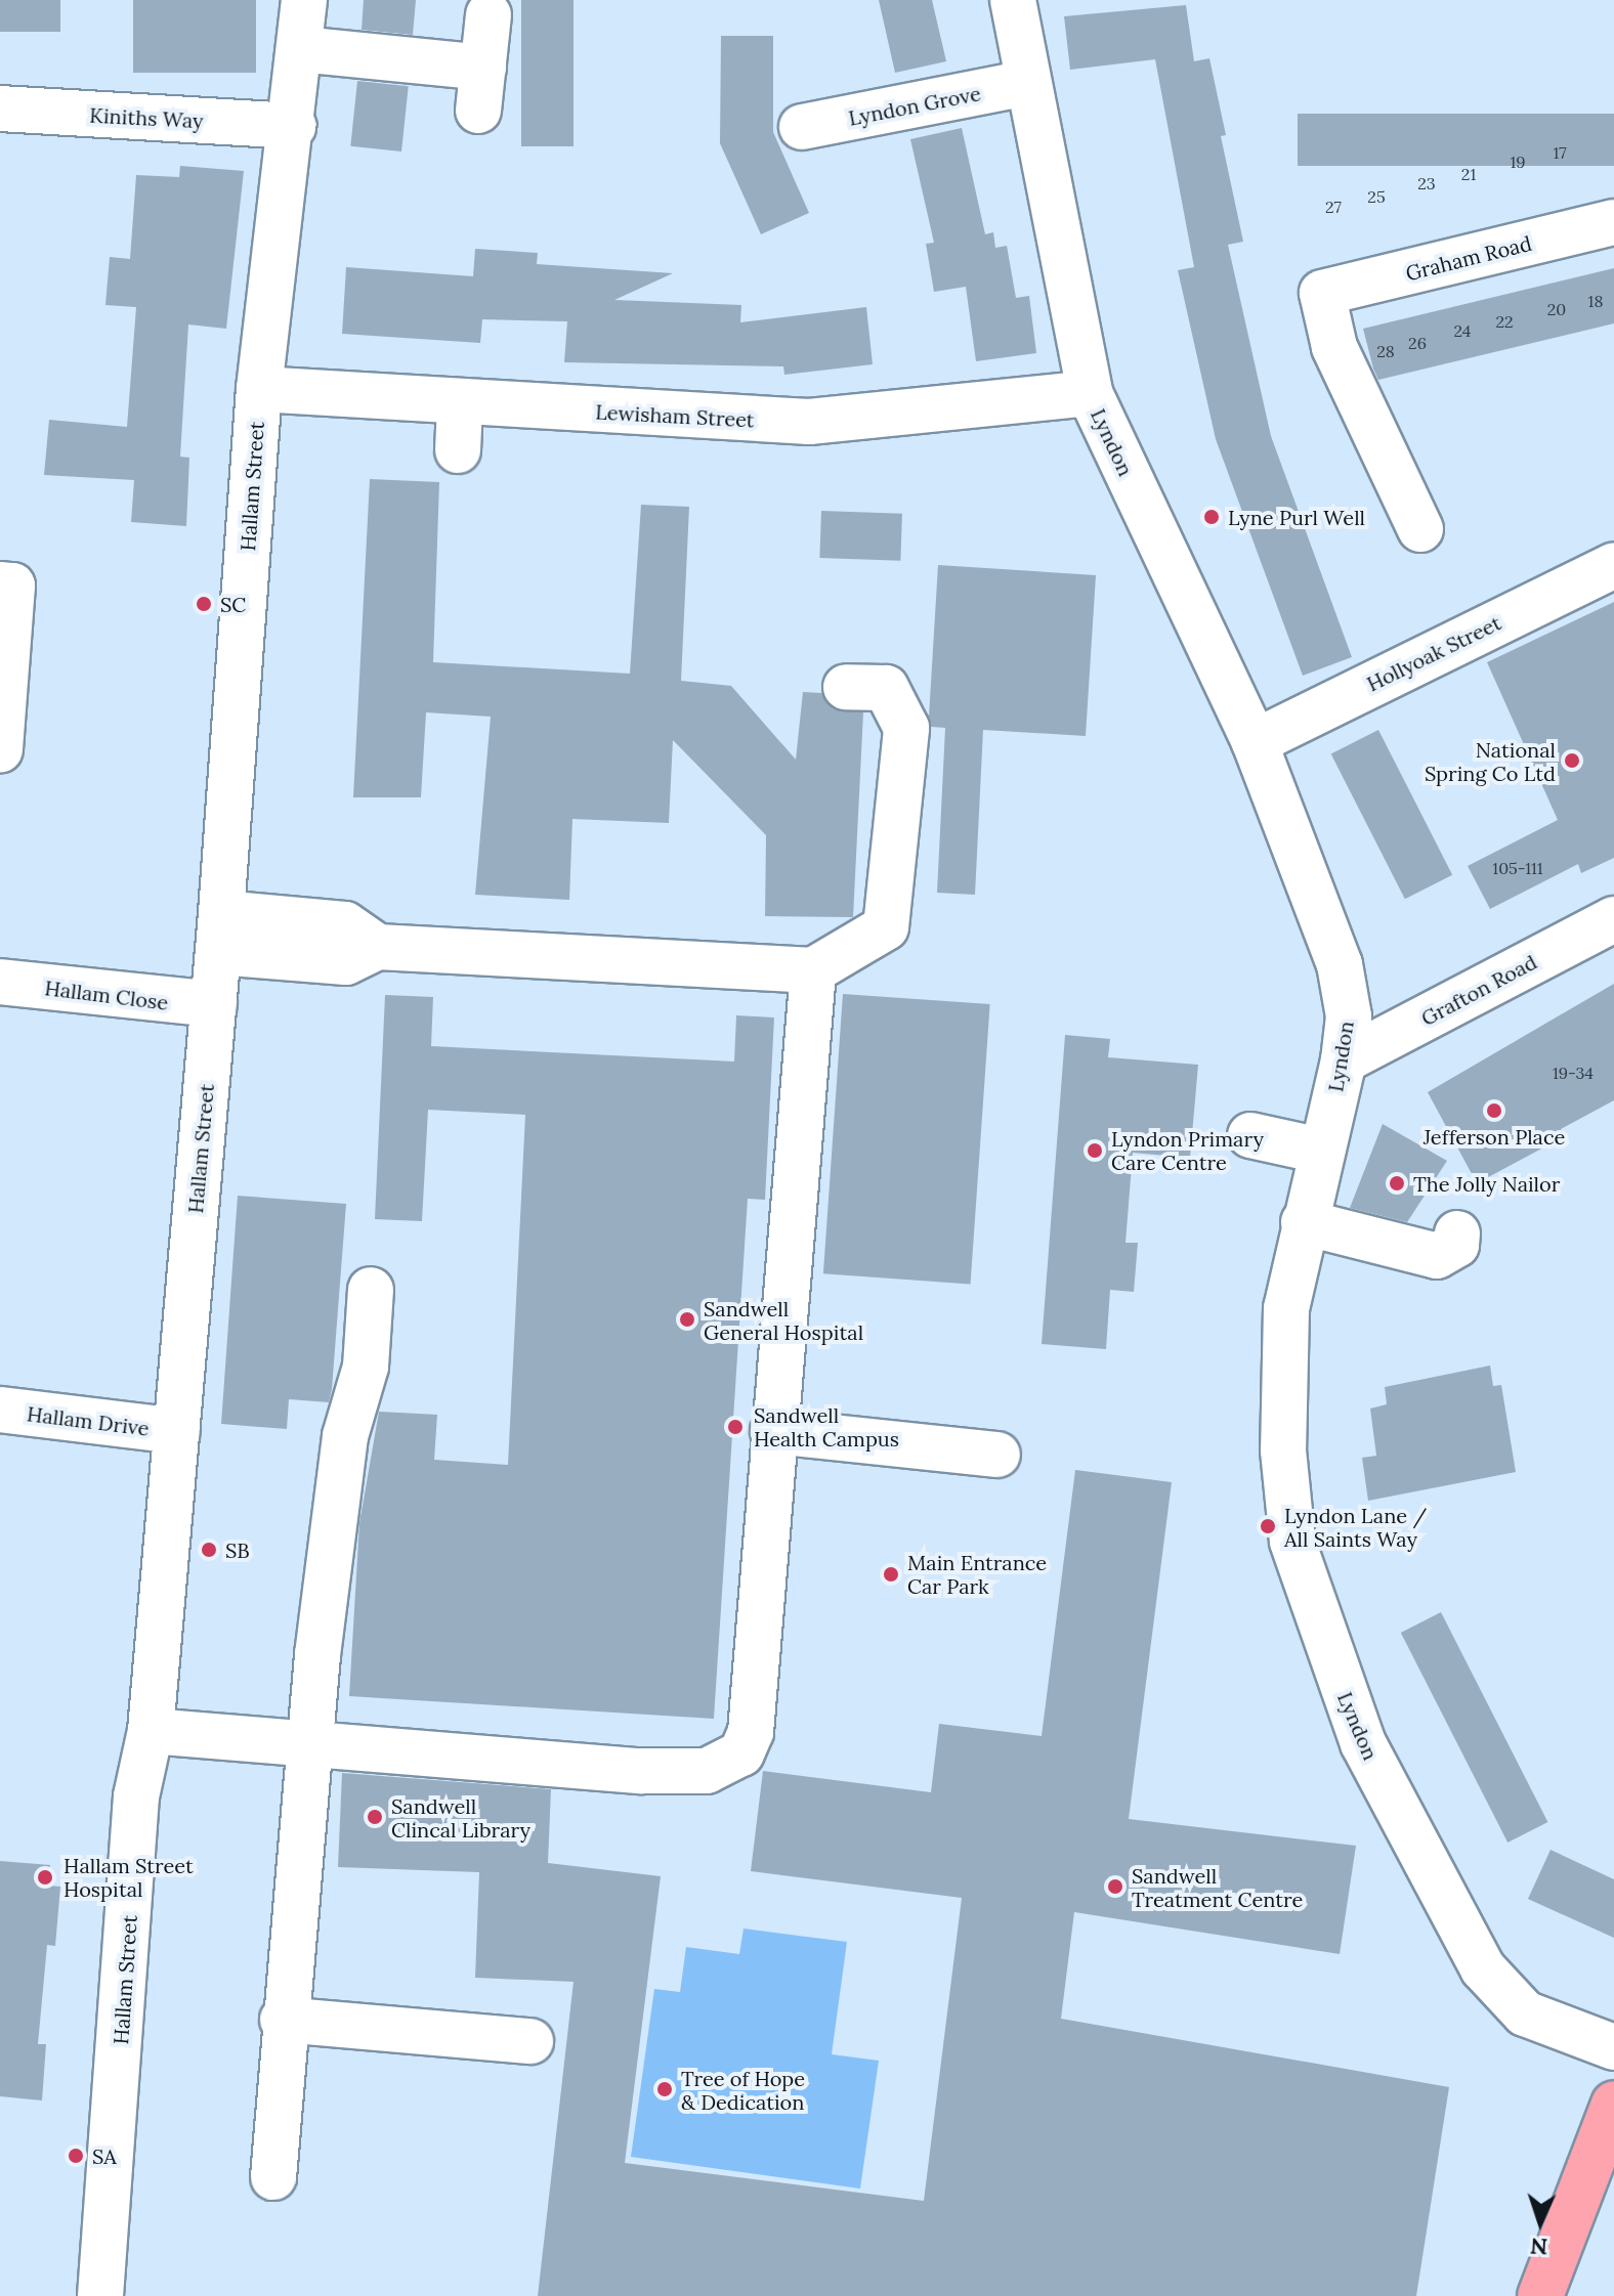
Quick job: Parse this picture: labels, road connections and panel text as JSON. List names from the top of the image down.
{
  "streets": {
    "street": [
      "Lyndon Grove",
      "Kiniths Way",
      "Graham Road",
      "Lewisham Street",
      "Lyndon",
      "Hallam Street",
      "Hollyoak Street",
      "Grafton Road",
      "Hallam Close",
      "Hallam Drive"
    ]
  },
  "crossings": [
    ["Lyndon Grove", "Lyndon"],
    ["Kiniths Way", "Hallam Street"],
    ["Lewisham Street", "Lyndon"],
    ["Lewisham Street", "Hallam Street"],
    ["Lyndon", "Hollyoak Street"],
    ["Lyndon", "Grafton Road"],
    ["Hallam Street", "Hallam Close"],
    ["Hallam Street", "Hallam Drive"]
  ],
  "places": [
    "Lyne Purl Well",
    "SC",
    "National Spring Co Ltd",
    "Jefferson Place",
    "Lyndon Primary Care Centre",
    "The Jolly Nailor",
    "Sandwell General Hospital",
    "Sandwell Health Campus",
    "Lyndon Lane / All Saints Way",
    "SB",
    "Main Entrance Car Park",
    "Sandwell Clincal Library",
    "Hallam Street Hospital",
    "Sandwell Treatment Centre",
    "Tree of Hope & Dedication",
    "SA"
  ],
  "house_numbers": [
    "17",
    "19",
    "21",
    "23",
    "25",
    "27",
    "18",
    "20",
    "22",
    "24",
    "26",
    "28",
    "105-111",
    "19-34"
  ],
  "north": "bottom"
}
